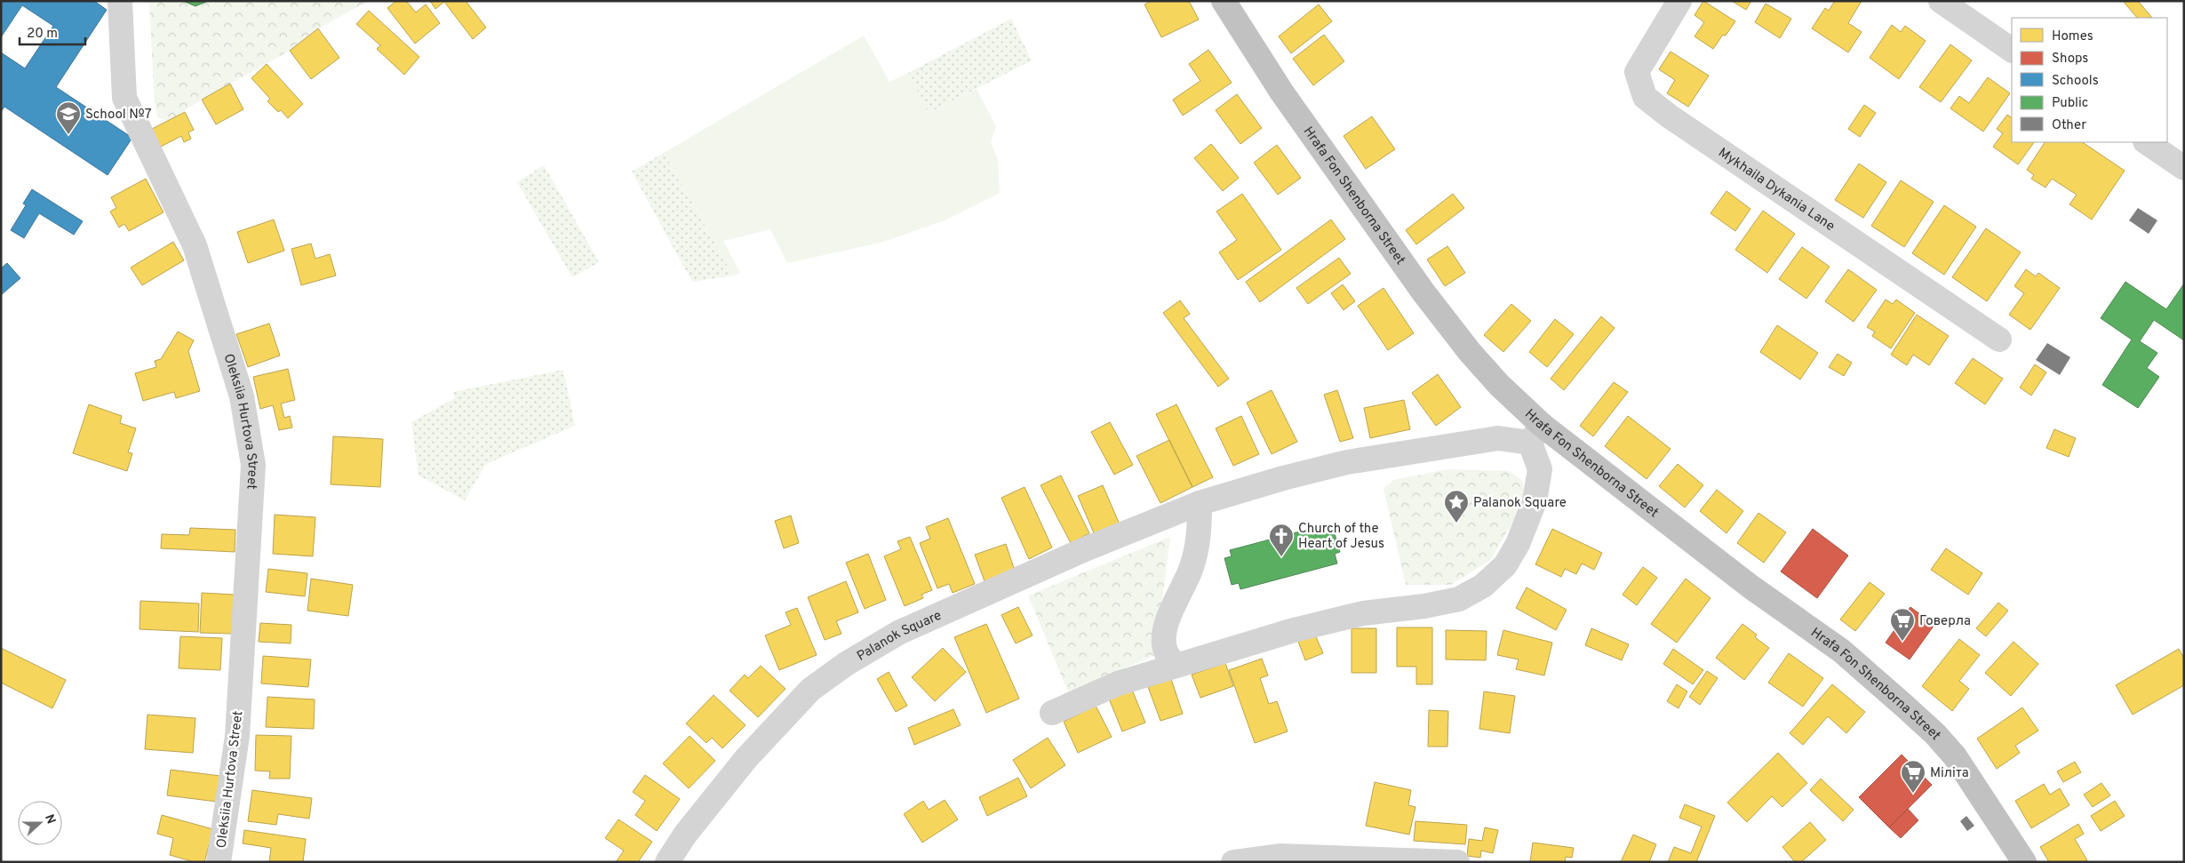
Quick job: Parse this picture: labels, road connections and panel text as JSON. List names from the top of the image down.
{
  "streets": {
    "highway": ["Hrafa Fon Shenborna Street"],
    "street": ["Mykhaila Dykania Lane", "Oleksiia Hurtova Street", "Palanok Square"]
  },
  "crossings": [
    ["Hrafa Fon Shenborna Street", "Palanok Square"]
  ],
  "places": {
    "school or university": ["School №7"],
    "place": ["Palanok Square"],
    "church": ["Church of the Heart of Jesus"],
    "supermarket": ["Говерла", "Міліта"]
  },
  "legend": [
    "Homes",
    "Shops",
    "Schools",
    "Public",
    "Other"
  ],
  "scale_bar": "20 m",
  "north": "right"
}
